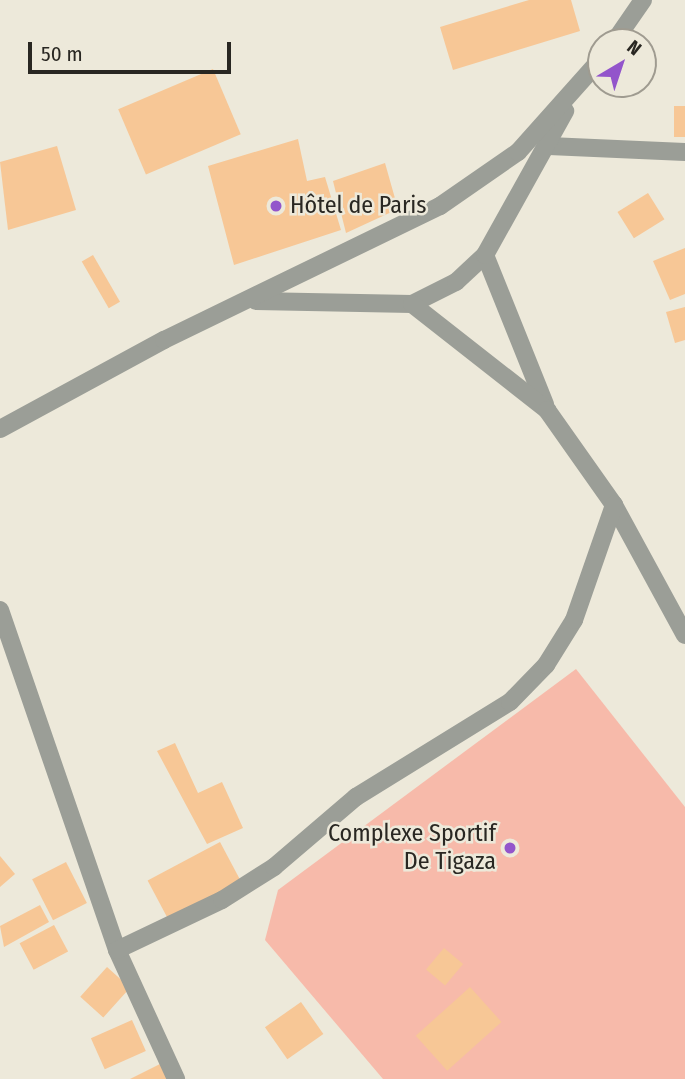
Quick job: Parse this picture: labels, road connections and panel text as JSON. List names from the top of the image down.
{
  "places": ["Hôtel de Paris", "Complexe Sportif De Tigaza"],
  "scale_bar": "50 m",
  "north": "top right"
}
